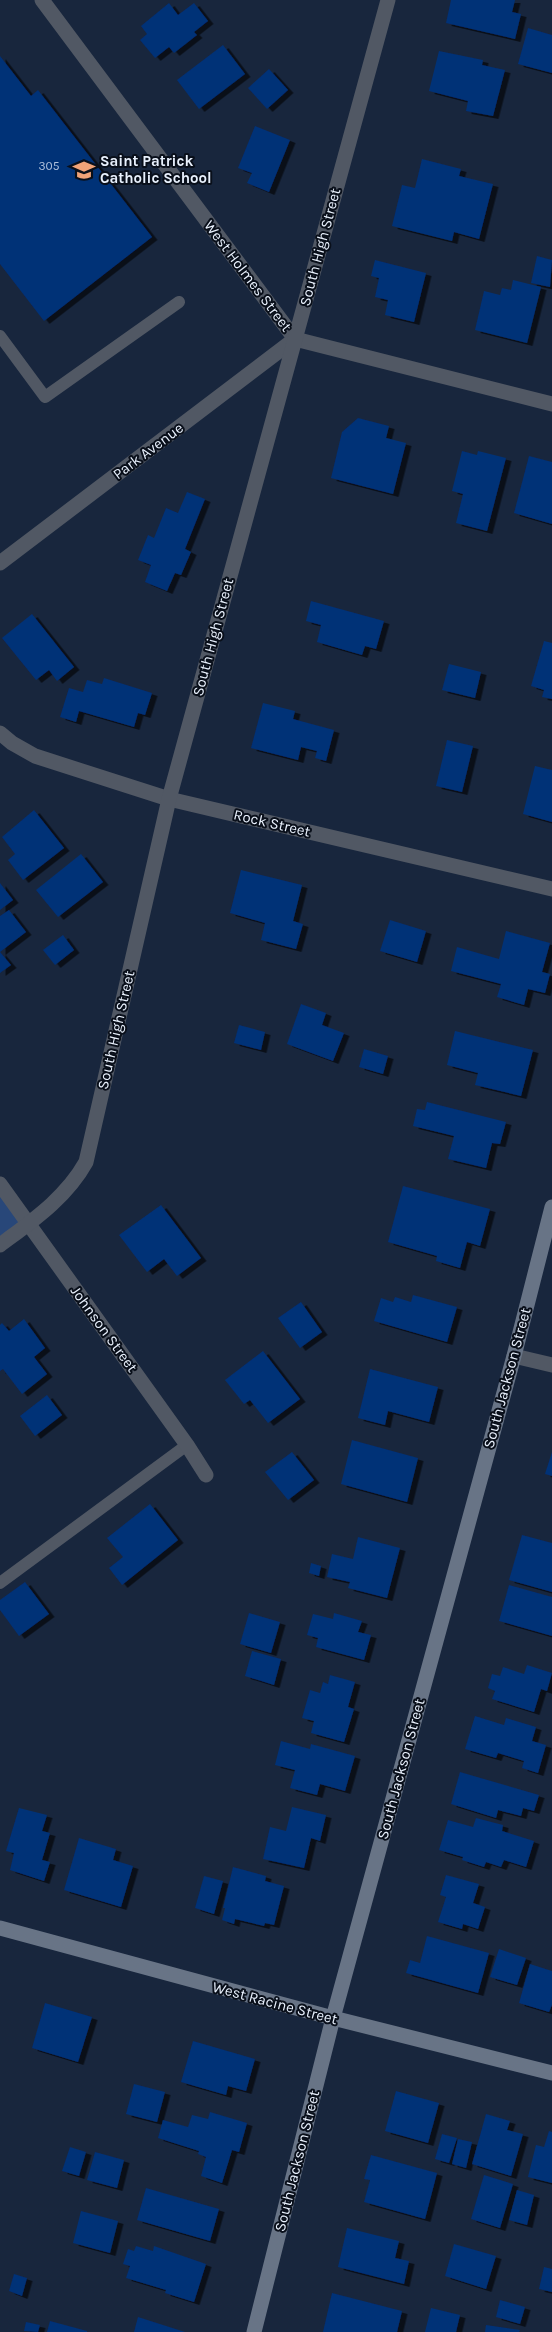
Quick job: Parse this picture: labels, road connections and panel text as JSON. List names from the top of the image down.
{
  "streets": {
    "street": [
      "South High Street",
      "West Holmes Street",
      "Park Avenue",
      "Rock Street",
      "Johnson Street",
      "South Jackson Street",
      "West Racine Street"
    ]
  },
  "crossings": [
    ["South High Street", "West Holmes Street"],
    ["South High Street", "Park Avenue"],
    ["South High Street", "Rock Street"],
    ["South High Street", "Johnson Street"],
    ["West Holmes Street", "Park Avenue"],
    ["South Jackson Street", "West Racine Street"]
  ],
  "places": {
    "school or university": ["Saint Patrick Catholic School"]
  },
  "house_numbers": ["305"]
}
